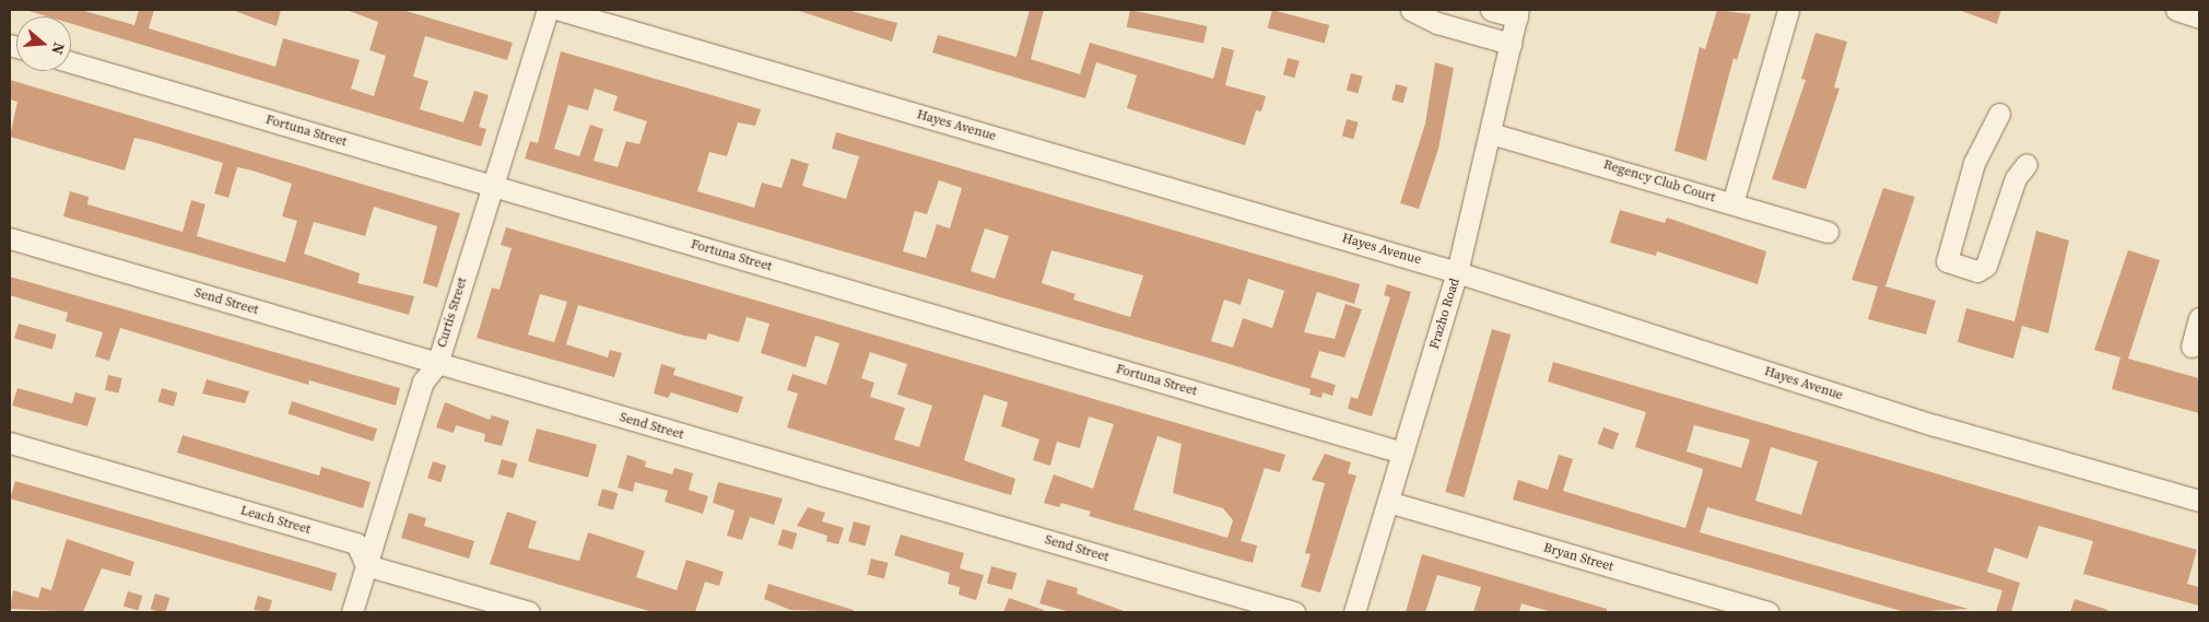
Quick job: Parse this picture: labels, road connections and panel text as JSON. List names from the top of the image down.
{
  "streets": {
    "street": [
      "Hayes Avenue",
      "Fortuna Street",
      "Regency Club Court",
      "Send Street",
      "Curtis Street",
      "Frazho Road",
      "Leach Street",
      "Bryan Street"
    ]
  },
  "crossings": [
    ["Hayes Avenue", "Frazho Road"],
    ["Fortuna Street", "Curtis Street"],
    ["Fortuna Street", "Frazho Road"],
    ["Regency Club Court", "Frazho Road"],
    ["Send Street", "Curtis Street"],
    ["Curtis Street", "Leach Street"],
    ["Frazho Road", "Bryan Street"]
  ],
  "north": "right"
}
